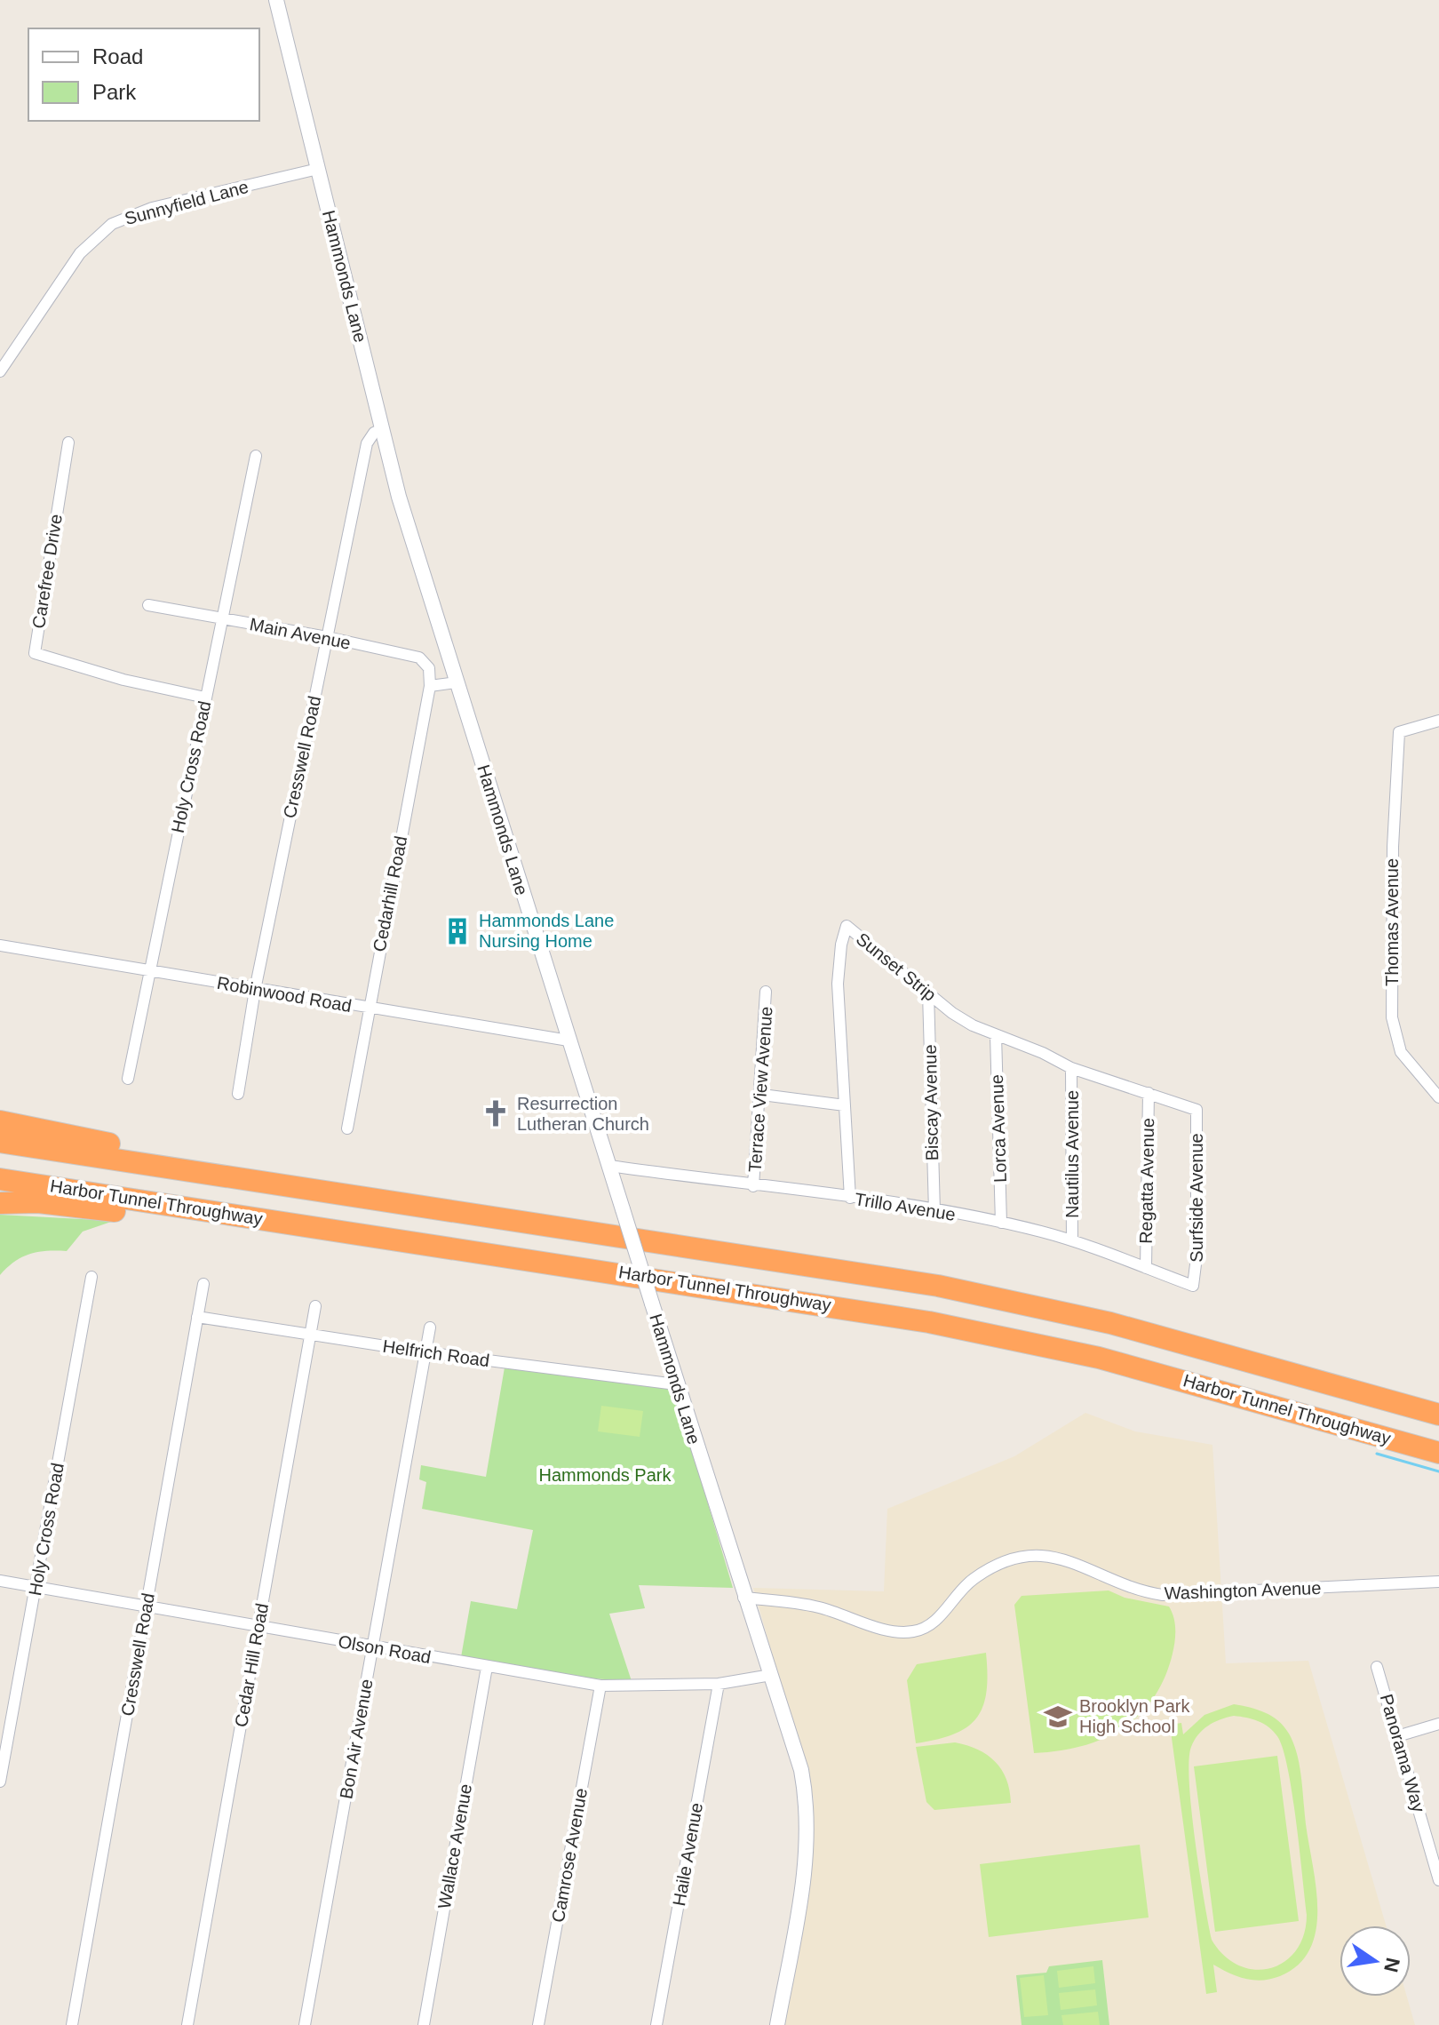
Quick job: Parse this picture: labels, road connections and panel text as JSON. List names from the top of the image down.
{
  "streets": {
    "highway": ["Harbor Tunnel Throughway"],
    "street": [
      "Sunnyfield Lane",
      "Hammonds Lane",
      "Carefree Drive",
      "Main Avenue",
      "Cresswell Road",
      "Holy Cross Road",
      "Cedarhill Road",
      "Thomas Avenue",
      "Sunset Strip",
      "Robinwood Road",
      "Terrace View Avenue",
      "Biscay Avenue",
      "Lorca Avenue",
      "Nautilus Avenue",
      "Regatta Avenue",
      "Surfside Avenue",
      "Trillo Avenue",
      "Helfrich Road",
      "Washington Avenue",
      "Olson Road",
      "Cedar Hill Road",
      "Bon Air Avenue",
      "Panorama Way",
      "Wallace Avenue",
      "Haile Avenue",
      "Camrose Avenue"
    ]
  },
  "crossings": [
    ["Sunnyfield Lane", "Hammonds Lane"],
    ["Hammonds Lane", "Cresswell Road"],
    ["Hammonds Lane", "Robinwood Road"],
    ["Hammonds Lane", "Trillo Avenue"],
    ["Hammonds Lane", "Helfrich Road"],
    ["Hammonds Lane", "Washington Avenue"],
    ["Hammonds Lane", "Olson Road"],
    ["Carefree Drive", "Holy Cross Road"],
    ["Main Avenue", "Cresswell Road"],
    ["Main Avenue", "Holy Cross Road"],
    ["Main Avenue", "Cedarhill Road"],
    ["Cresswell Road", "Robinwood Road"],
    ["Cresswell Road", "Helfrich Road"],
    ["Cresswell Road", "Olson Road"],
    ["Holy Cross Road", "Robinwood Road"],
    ["Holy Cross Road", "Olson Road"],
    ["Cedarhill Road", "Robinwood Road"],
    ["Sunset Strip", "Biscay Avenue"],
    ["Sunset Strip", "Lorca Avenue"],
    ["Sunset Strip", "Nautilus Avenue"],
    ["Sunset Strip", "Regatta Avenue"],
    ["Sunset Strip", "Surfside Avenue"],
    ["Sunset Strip", "Trillo Avenue"],
    ["Terrace View Avenue", "Trillo Avenue"],
    ["Biscay Avenue", "Trillo Avenue"],
    ["Lorca Avenue", "Trillo Avenue"],
    ["Nautilus Avenue", "Trillo Avenue"],
    ["Regatta Avenue", "Trillo Avenue"],
    ["Surfside Avenue", "Trillo Avenue"],
    ["Helfrich Road", "Cedar Hill Road"],
    ["Helfrich Road", "Bon Air Avenue"],
    ["Olson Road", "Cedar Hill Road"],
    ["Olson Road", "Bon Air Avenue"],
    ["Olson Road", "Wallace Avenue"],
    ["Olson Road", "Haile Avenue"],
    ["Olson Road", "Camrose Avenue"]
  ],
  "parks": ["Hammonds Park"],
  "places": {
    "building": ["Hammonds Lane Nursing Home"],
    "church": ["Resurrection Lutheran Church"],
    "school or university": ["Brooklyn Park High School"]
  },
  "legend": ["Road", "Park"],
  "north": "right"
}
